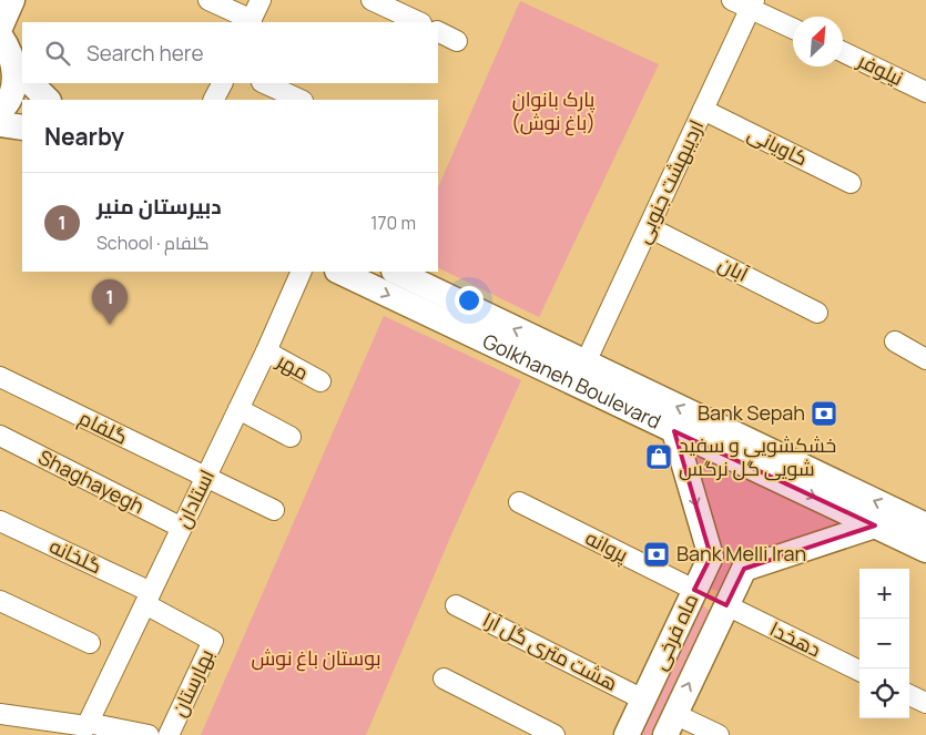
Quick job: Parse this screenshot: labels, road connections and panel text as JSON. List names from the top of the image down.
{
  "streets": {
    "main road": ["Golkhaneh Boulevard", "ماه فرخی"],
    "street": [
      "نیلوفر",
      "کاویانی",
      "اردیبهشت جنوبی",
      "آبان",
      "مهر",
      "گلفام",
      "Shaghayegh",
      "استادان",
      "پروانه",
      "گلخانه",
      "دهخدا",
      "هشت متری گل آرا",
      "بهارستان"
    ]
  },
  "crossings": [
    ["کاویانی", "اردیبهشت جنوبی"],
    ["اردیبهشت جنوبی", "آبان"],
    ["اردیبهشت جنوبی", "Golkhaneh Boulevard"],
    ["مهر", "استادان"],
    ["Golkhaneh Boulevard", "ماه فرخی"],
    ["گلفام", "استادان"],
    ["Shaghayegh", "استادان"],
    ["استادان", "گلخانه"],
    ["استادان", "بهارستان"],
    ["پروانه", "ماه فرخی"],
    ["گلخانه", "بهارستان"],
    ["ماه فرخی", "دهخدا"],
    ["ماه فرخی", "هشت متری گل آرا"]
  ],
  "parks": ["پارک بانوان (باغ نوش)", "بوستان باغ نوش"],
  "places": {
    "bank": ["Bank Sepah", "Bank Melli Iran"],
    "shop": ["خشکشویی و سفید شویی گل نرگس"]
  },
  "north": "top right",
  "page": {
    "search": "Search here",
    "heading": "Nearby",
    "list": [
      {
        "mark": "1",
        "name": "دبیرستان منیر",
        "note": "School · گلفام",
        "value": "170 m"
      }
    ],
    "pins": "1",
    "map_buttons": ["+", "−"]
  }
}
